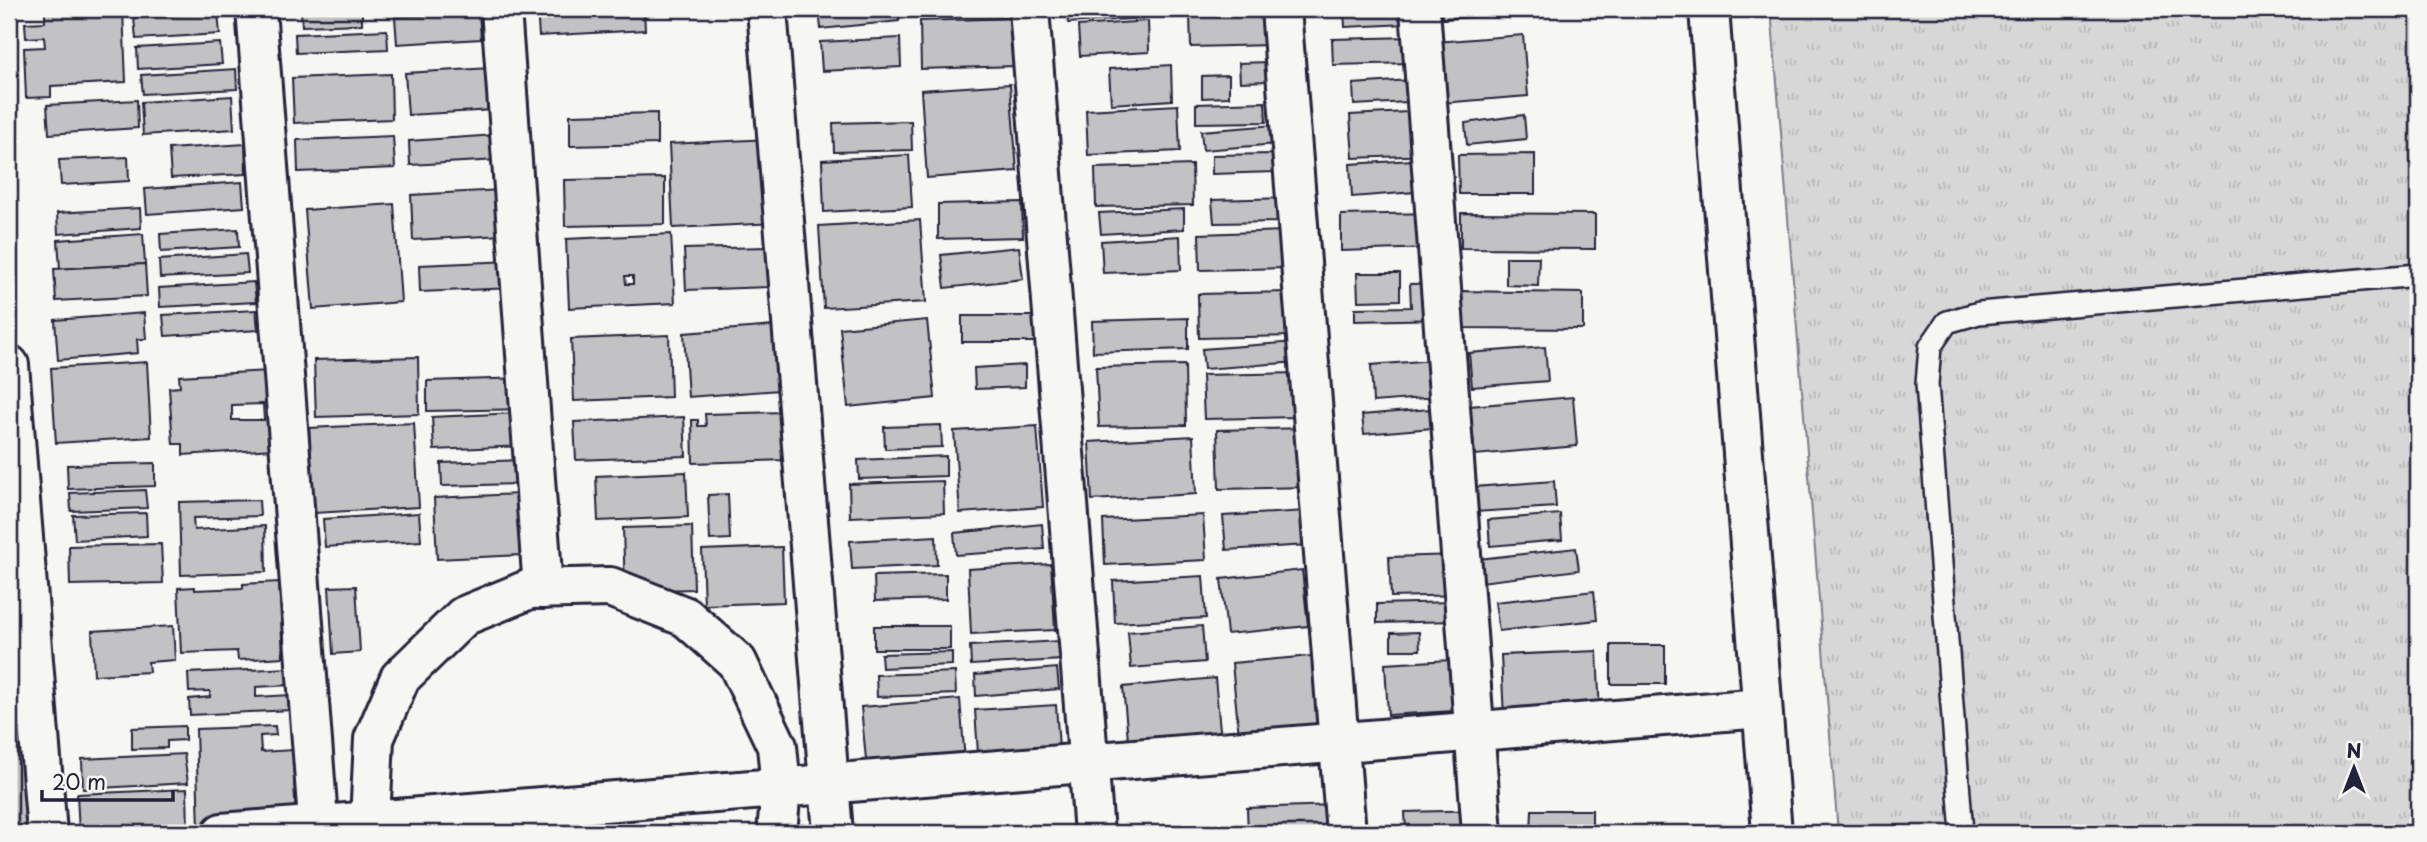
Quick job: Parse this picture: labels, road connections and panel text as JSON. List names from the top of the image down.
{
  "scale_bar": "20 m",
  "north": "top"
}
